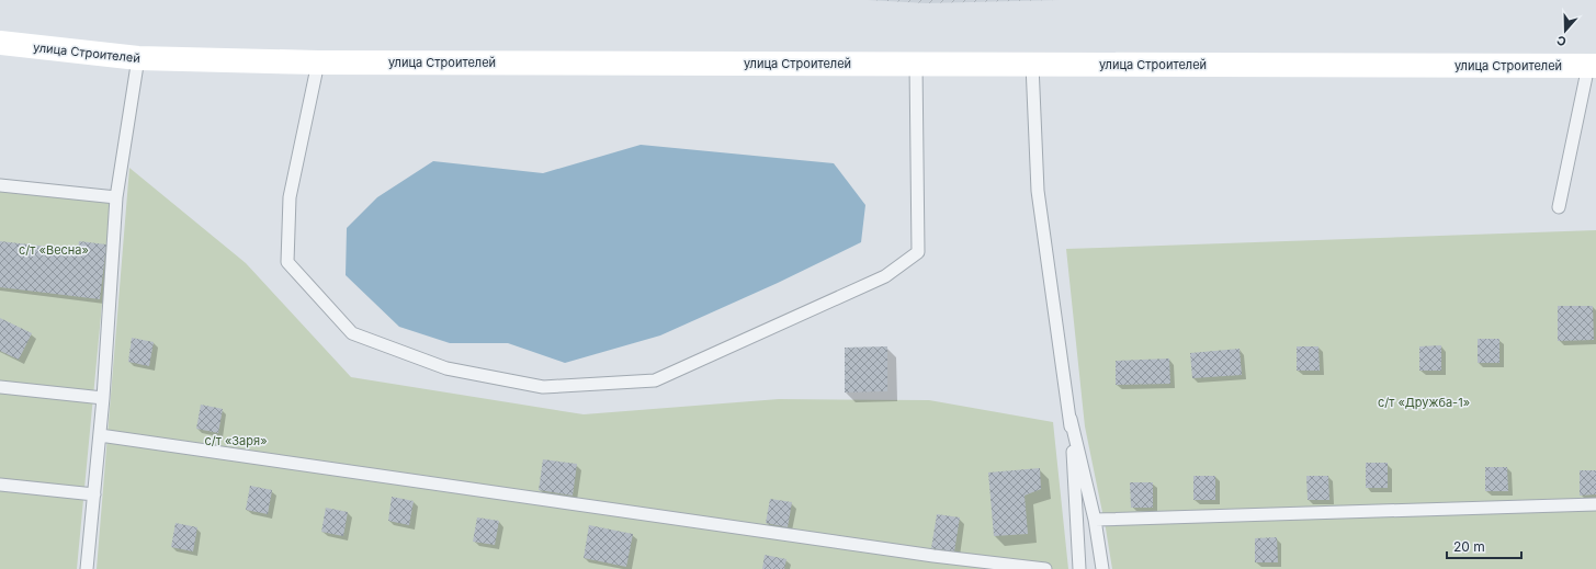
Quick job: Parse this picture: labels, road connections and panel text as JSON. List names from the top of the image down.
{
  "streets": {
    "main road": ["улица Строителей"]
  },
  "parks": ["с/т «Весна»", "с/т «Дружба-1»", "с/т «Заря»"],
  "scale_bar": "20 m",
  "north": "bottom"
}
